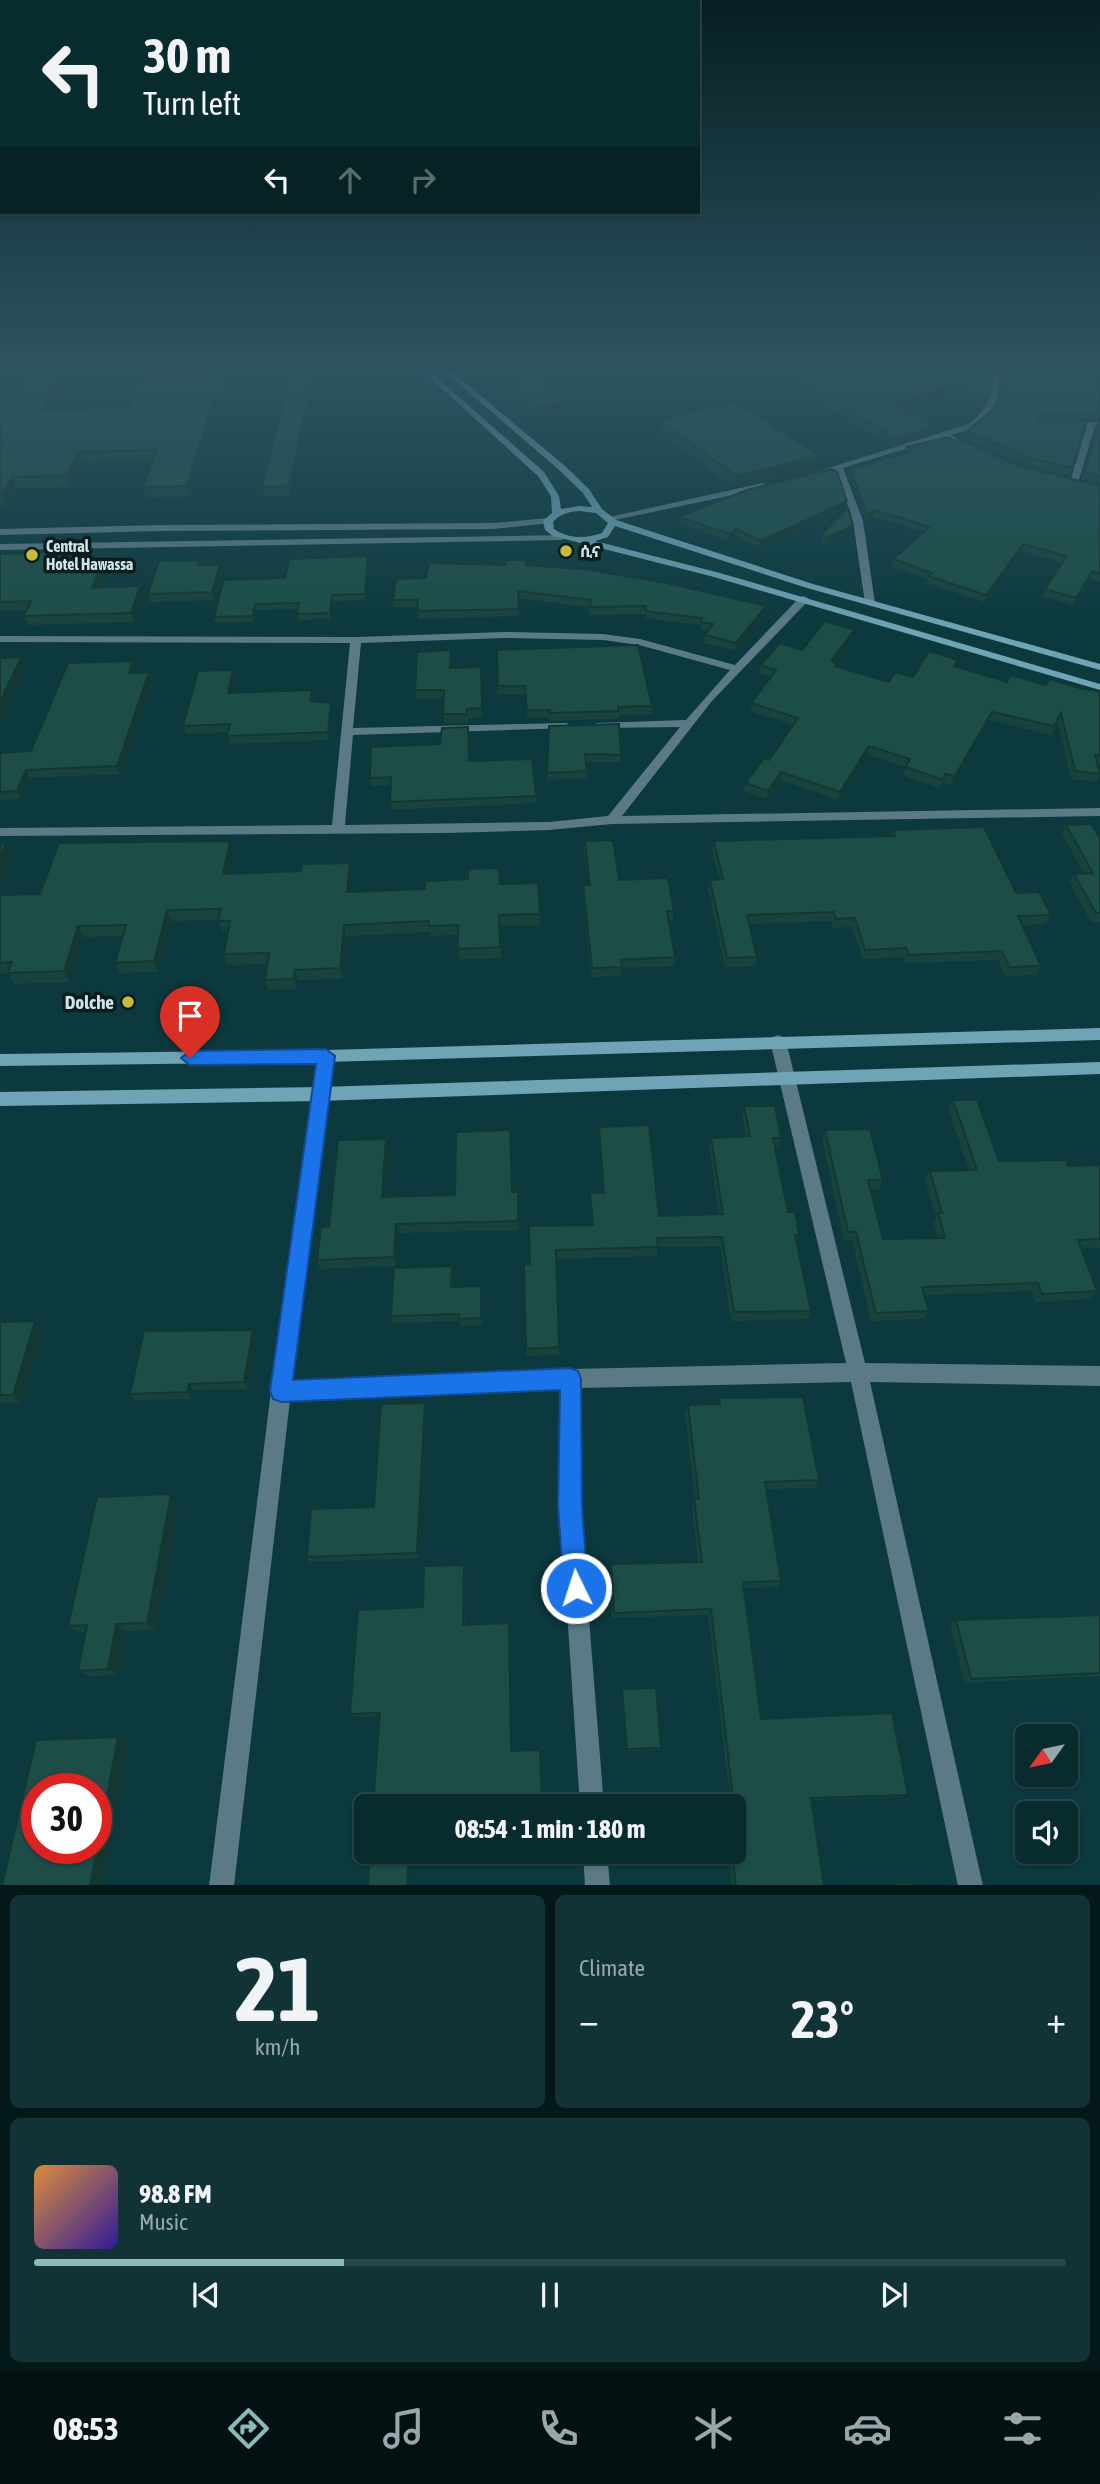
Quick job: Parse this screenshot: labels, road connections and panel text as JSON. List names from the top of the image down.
{
  "places": ["ሲና", "Central Hotel Hawassa", "Dolche"],
  "north": "bottom left",
  "page": {
    "turn": ["30 m", "Turn left"],
    "limit": "30",
    "trip": "08:54 · 1 min · 180 m",
    "tile": [
      ["21", "km/h"],
      "Climate"
    ],
    "heat": ["−", "23°", "+"],
    "song": ["98.8 FM", "Music"],
    "tabs": "08:53"
  }
}
